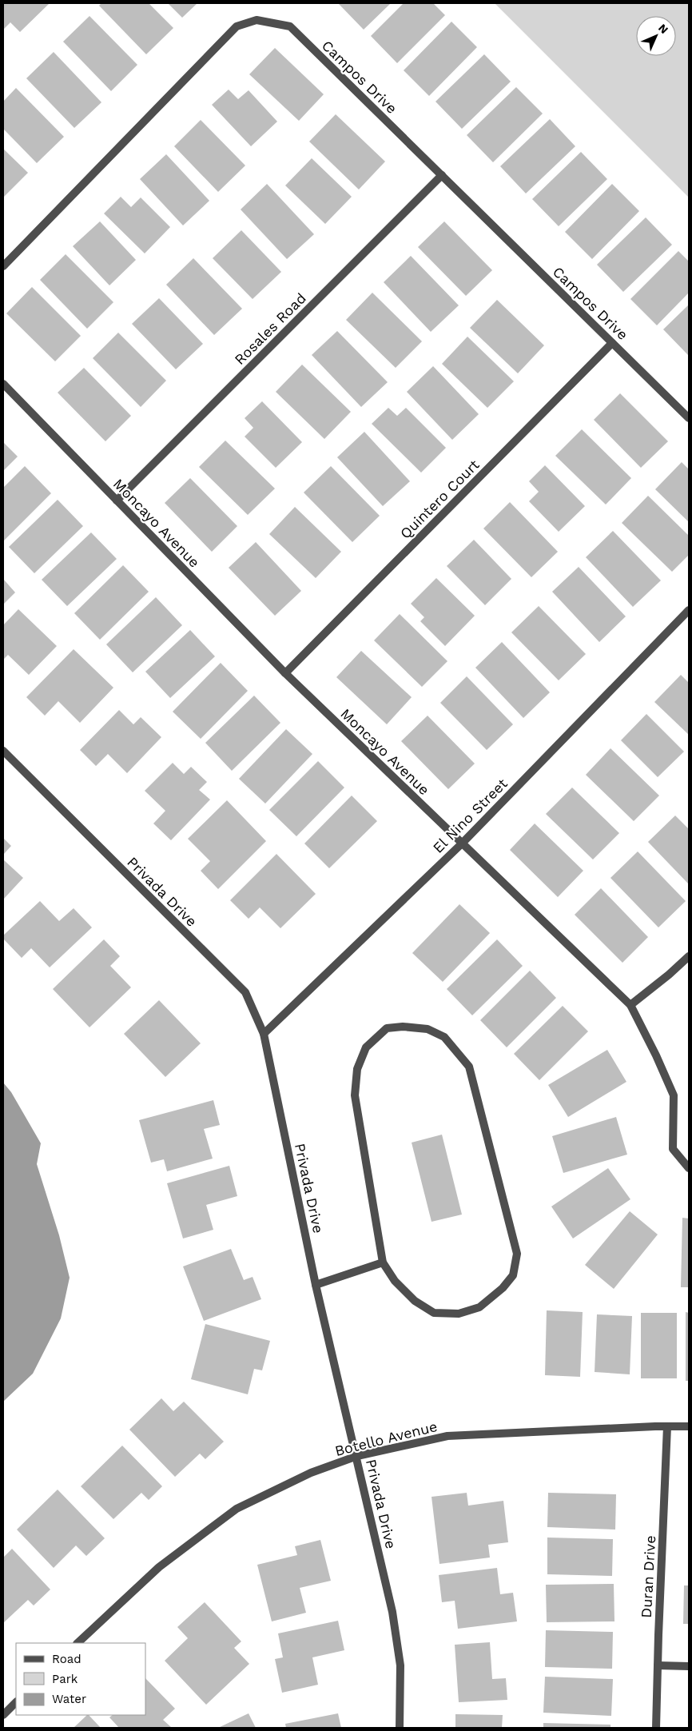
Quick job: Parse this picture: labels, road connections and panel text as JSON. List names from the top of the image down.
{
  "streets": {
    "street": [
      "Campos Drive",
      "Rosales Road",
      "Quintero Court",
      "Moncayo Avenue",
      "El Nino Street",
      "Privada Drive",
      "Botello Avenue",
      "Duran Drive"
    ]
  },
  "crossings": [
    ["Campos Drive", "Rosales Road"],
    ["Campos Drive", "Quintero Court"],
    ["Rosales Road", "Moncayo Avenue"],
    ["Quintero Court", "Moncayo Avenue"],
    ["Moncayo Avenue", "El Nino Street"],
    ["El Nino Street", "Privada Drive"],
    ["Privada Drive", "Botello Avenue"],
    ["Botello Avenue", "Duran Drive"]
  ],
  "legend": ["Road", "Park", "Water"],
  "north": "top right"
}
